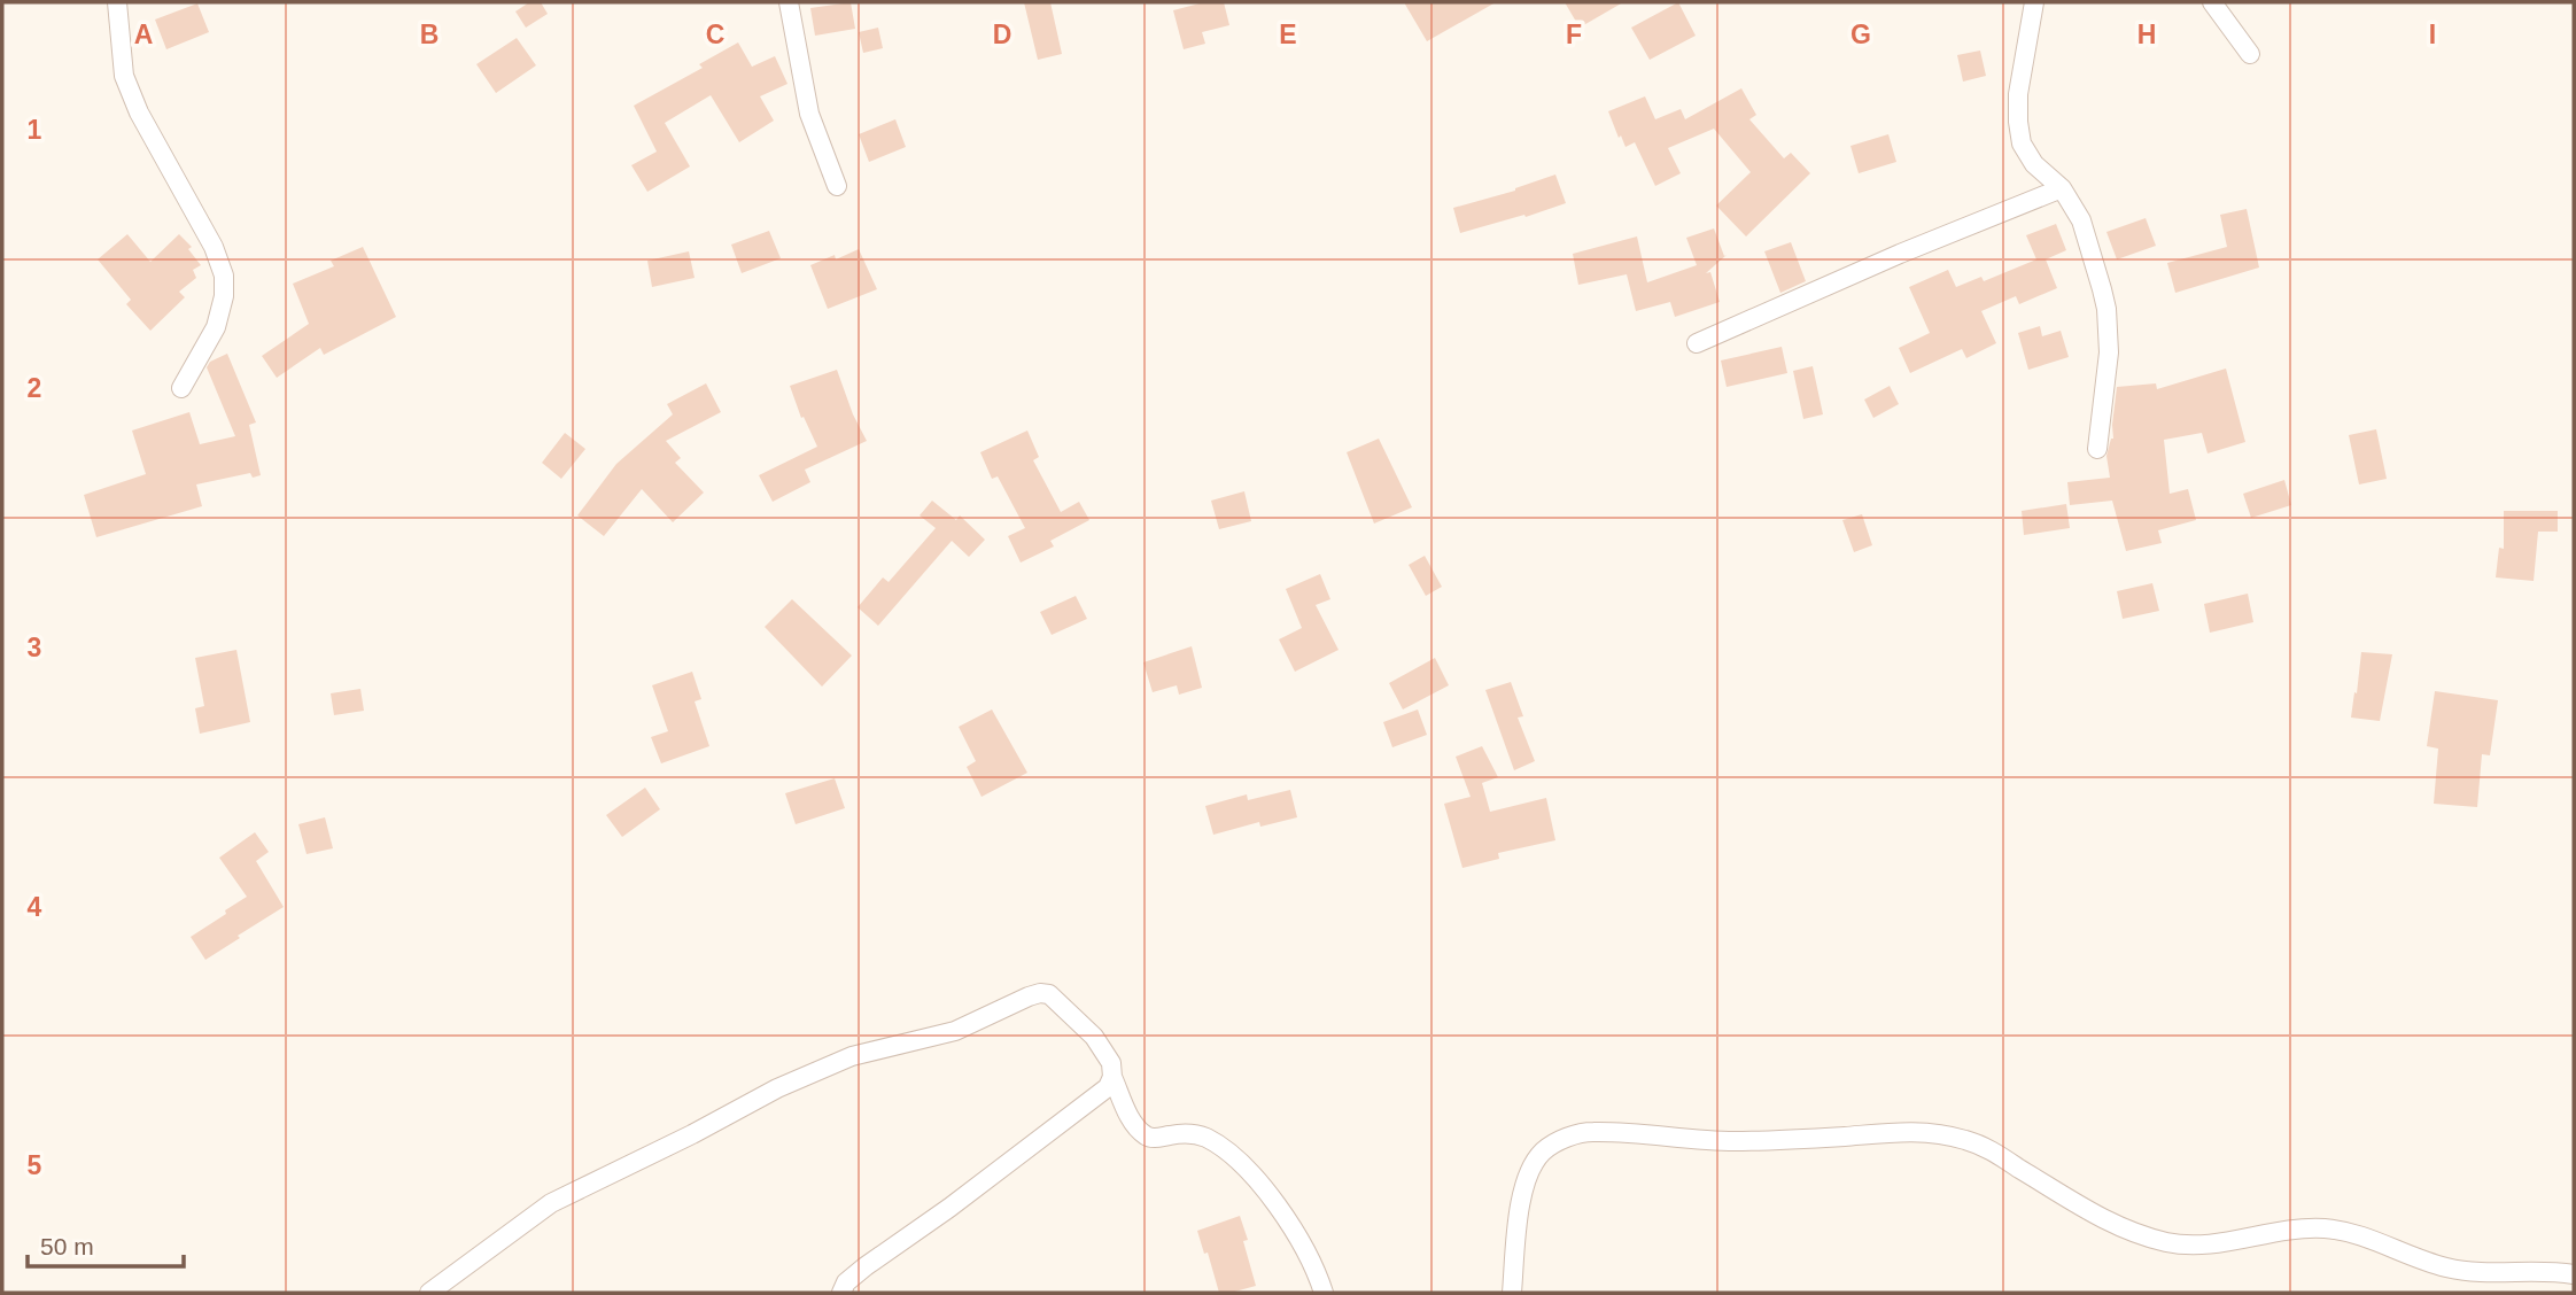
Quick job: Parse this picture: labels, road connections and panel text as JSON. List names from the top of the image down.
{
  "scale_bar": "50 m",
  "grid": {
    "columns": [
      "A",
      "B",
      "C",
      "D",
      "E",
      "F",
      "G",
      "H",
      "I"
    ],
    "rows": [
      "1",
      "2",
      "3",
      "4",
      "5"
    ]
  }
}
